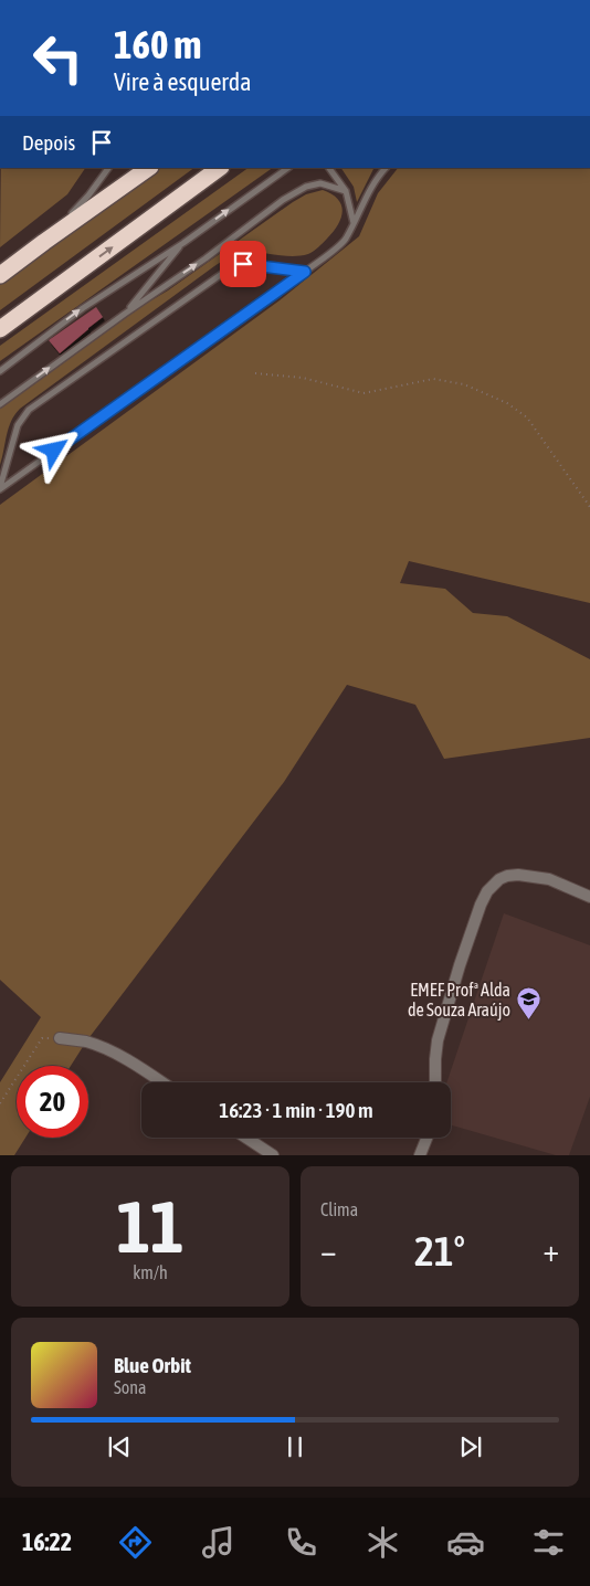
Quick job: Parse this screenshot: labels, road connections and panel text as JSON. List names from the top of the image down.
{
  "places": {
    "school or university": ["EMEF Profª Alda de Souza Araújo"]
  },
  "page": {
    "turn": ["160 m", "Vire à esquerda"],
    "then": "Depois",
    "limit": "20",
    "trip": "16:23 · 1 min · 190 m",
    "tile": [
      ["11", "km/h"],
      "Clima"
    ],
    "heat": ["−", "21°", "+"],
    "song": ["Blue Orbit", "Sona"],
    "tabs": "16:22"
  }
}
